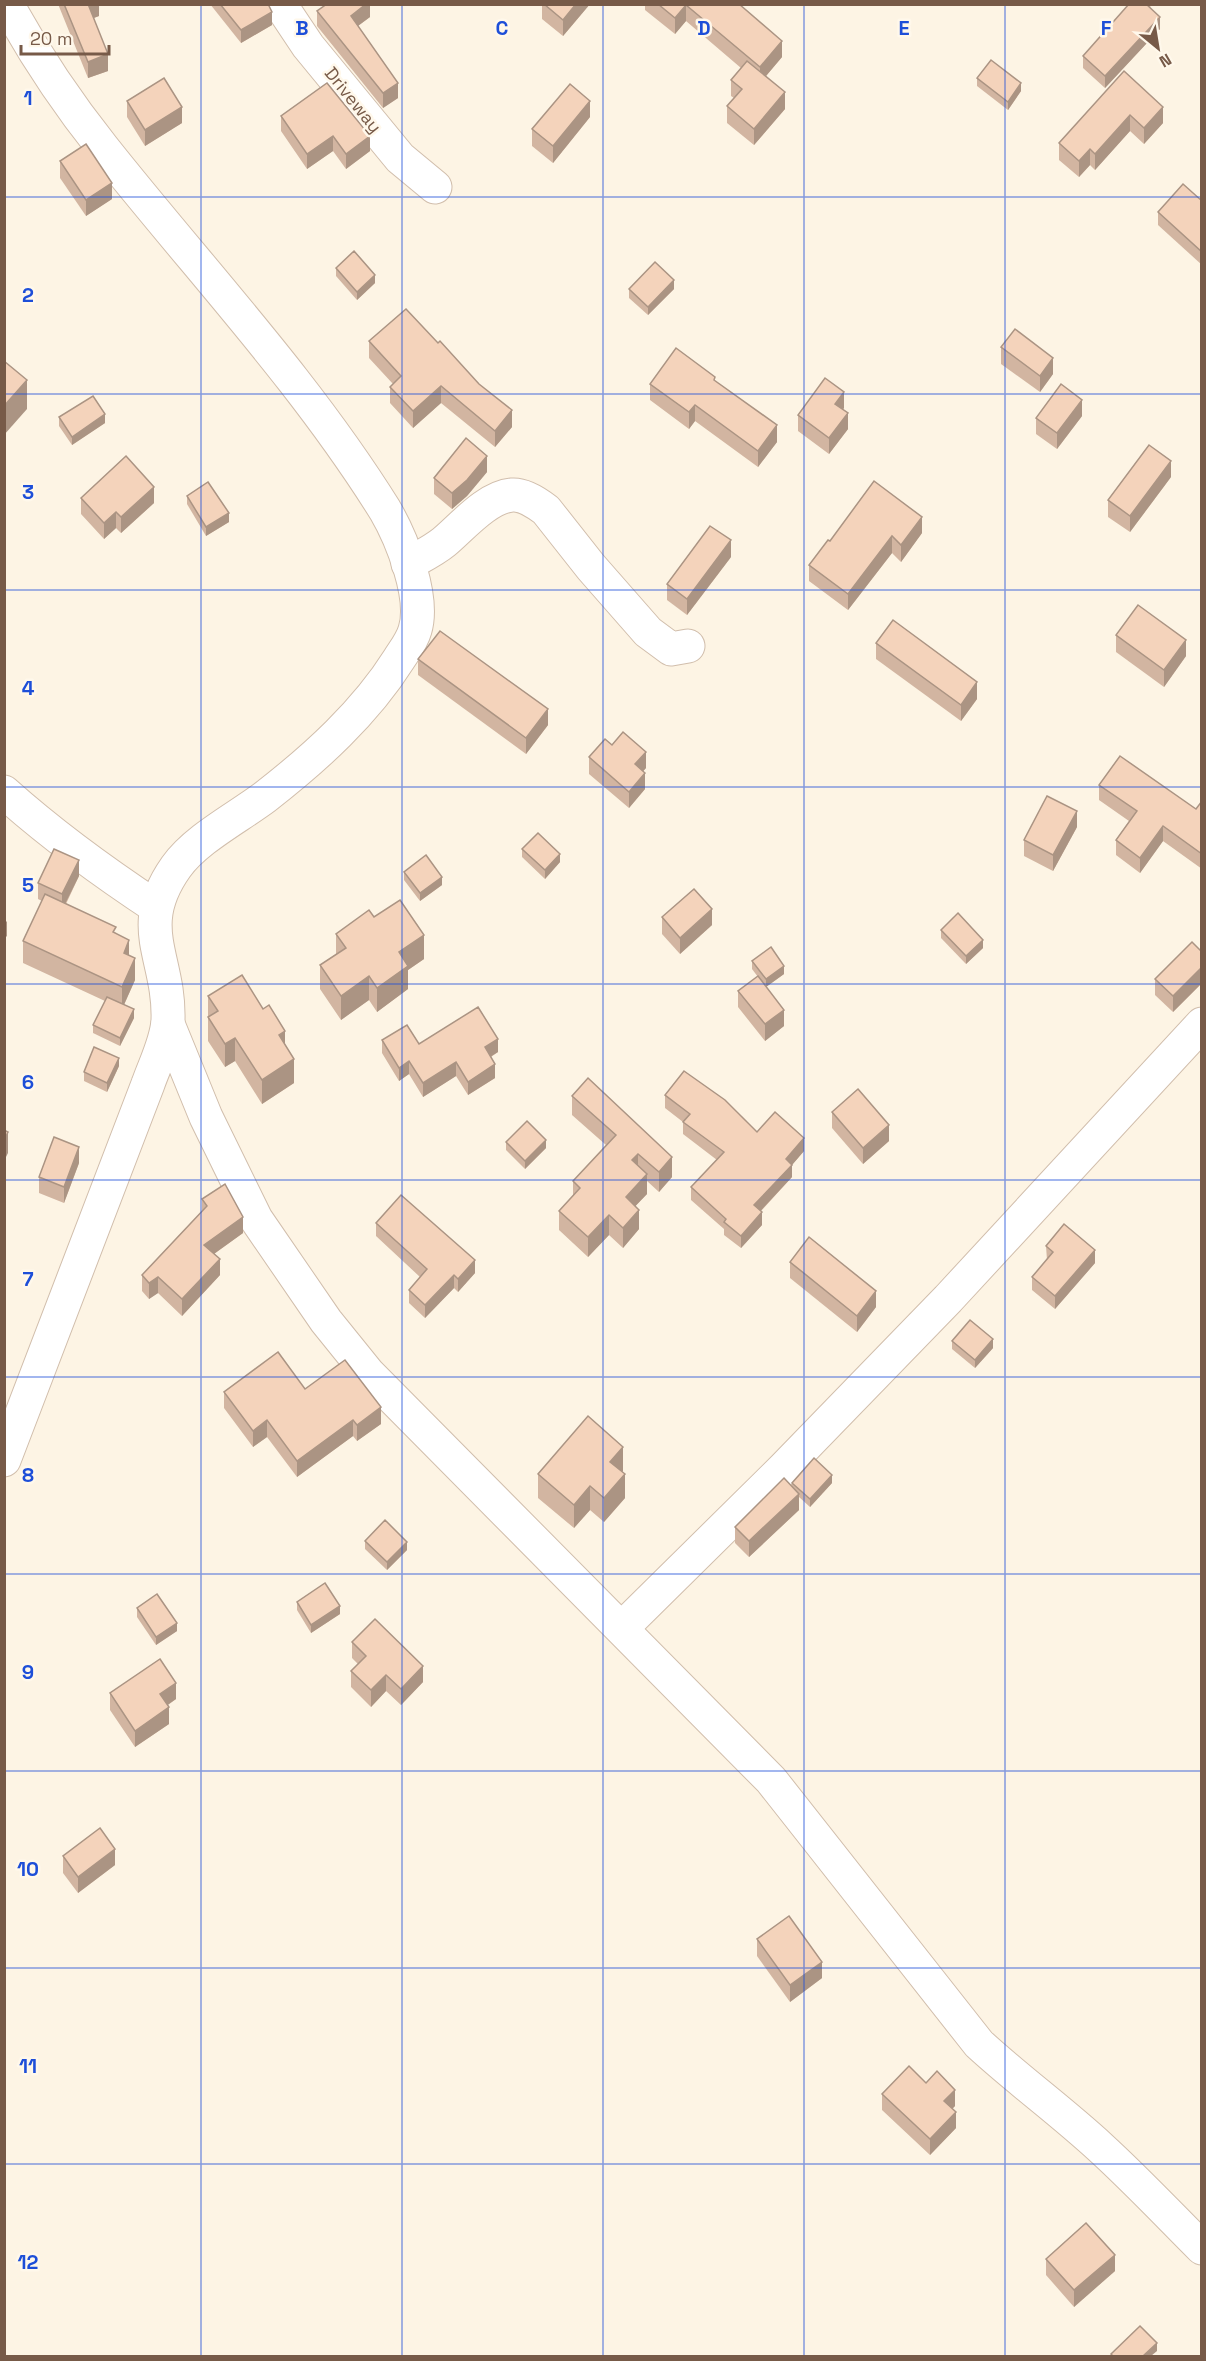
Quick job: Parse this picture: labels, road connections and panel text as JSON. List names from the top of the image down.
{
  "streets": {
    "street": ["Driveway"]
  },
  "scale_bar": "20 m",
  "north": "bottom right",
  "grid": {
    "columns": [
      "B",
      "C",
      "D",
      "E",
      "F"
    ],
    "rows": [
      "1",
      "2",
      "3",
      "4",
      "5",
      "6",
      "7",
      "8",
      "9",
      "10",
      "11",
      "12"
    ]
  }
}
